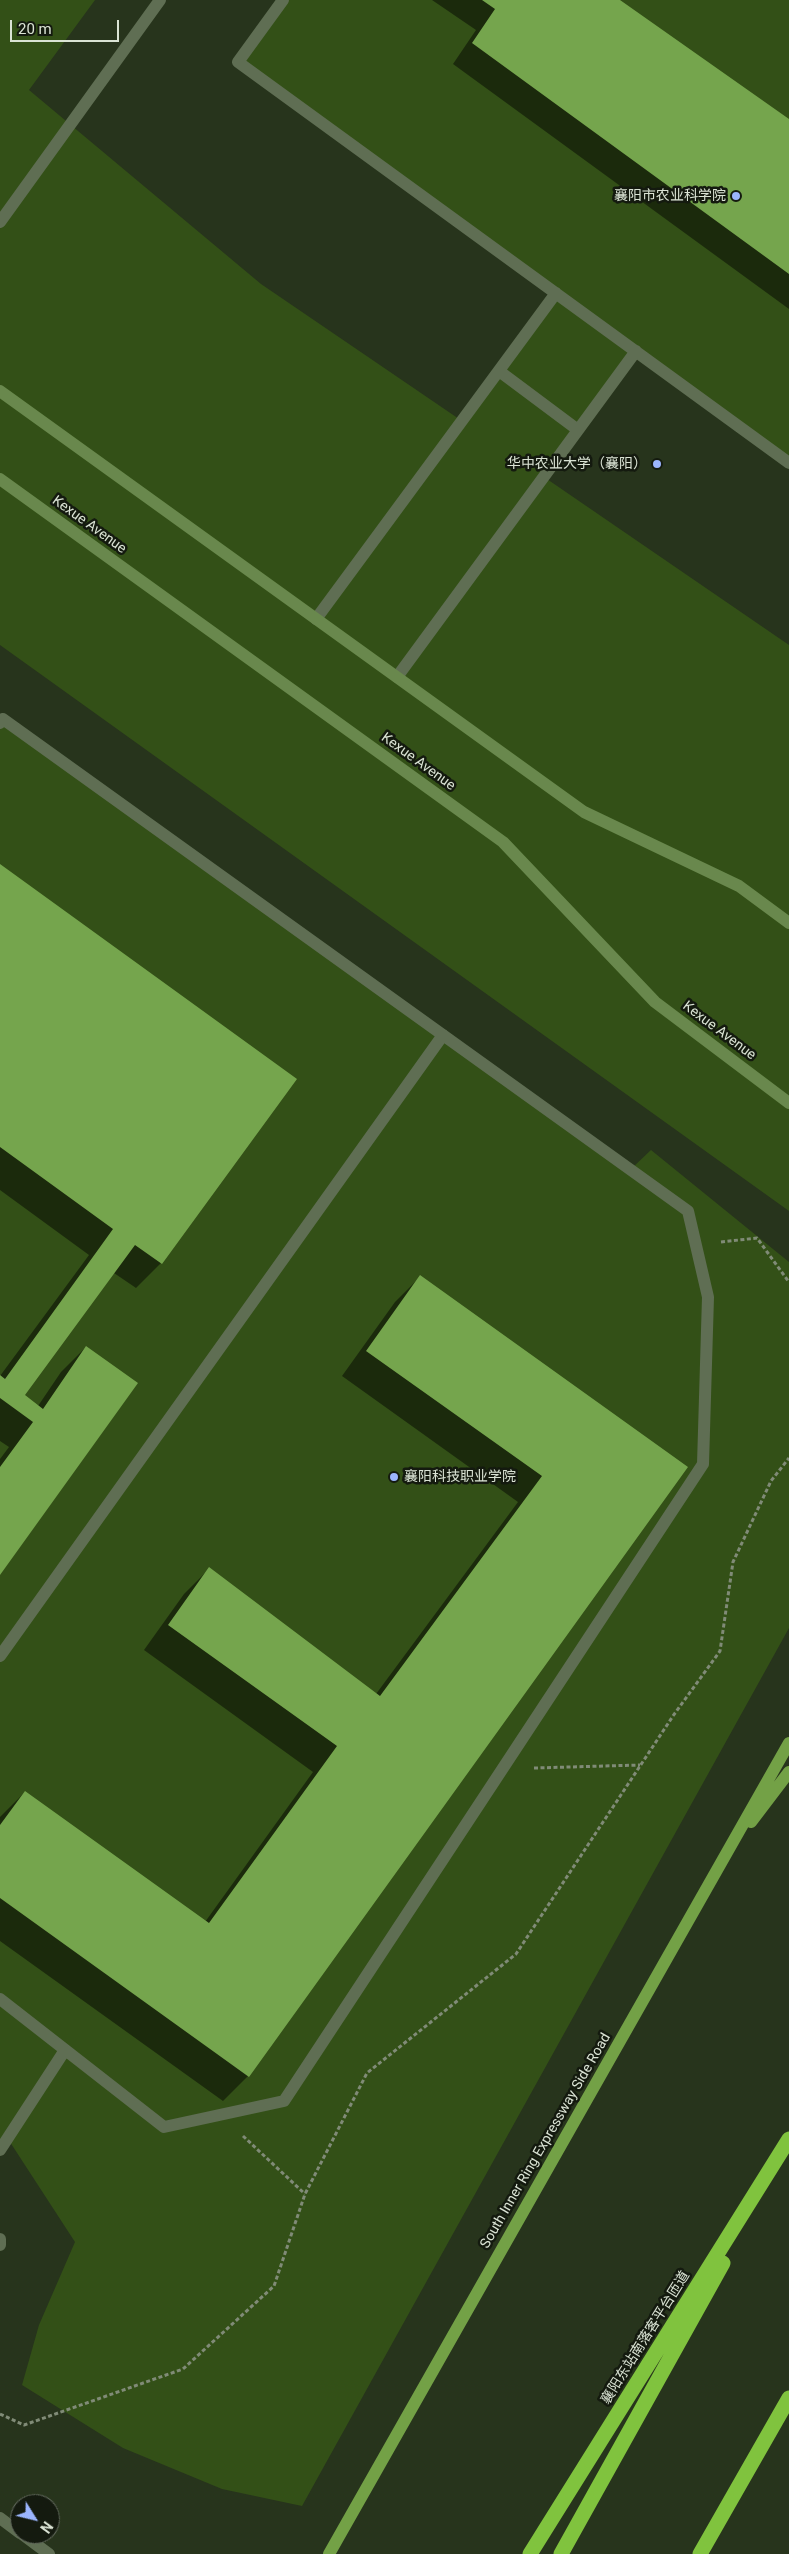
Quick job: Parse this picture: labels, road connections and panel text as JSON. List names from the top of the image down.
{
  "streets": {
    "highway": ["襄阳东站南落客平台匝道"],
    "main road": ["Kexue Avenue", "South Inner Ring Expressway Side Road"]
  },
  "places": ["襄阳市农业科学院", "华中农业大学（襄阳）", "襄阳科技职业学院"],
  "scale_bar": "20 m",
  "north": "bottom right"
}
